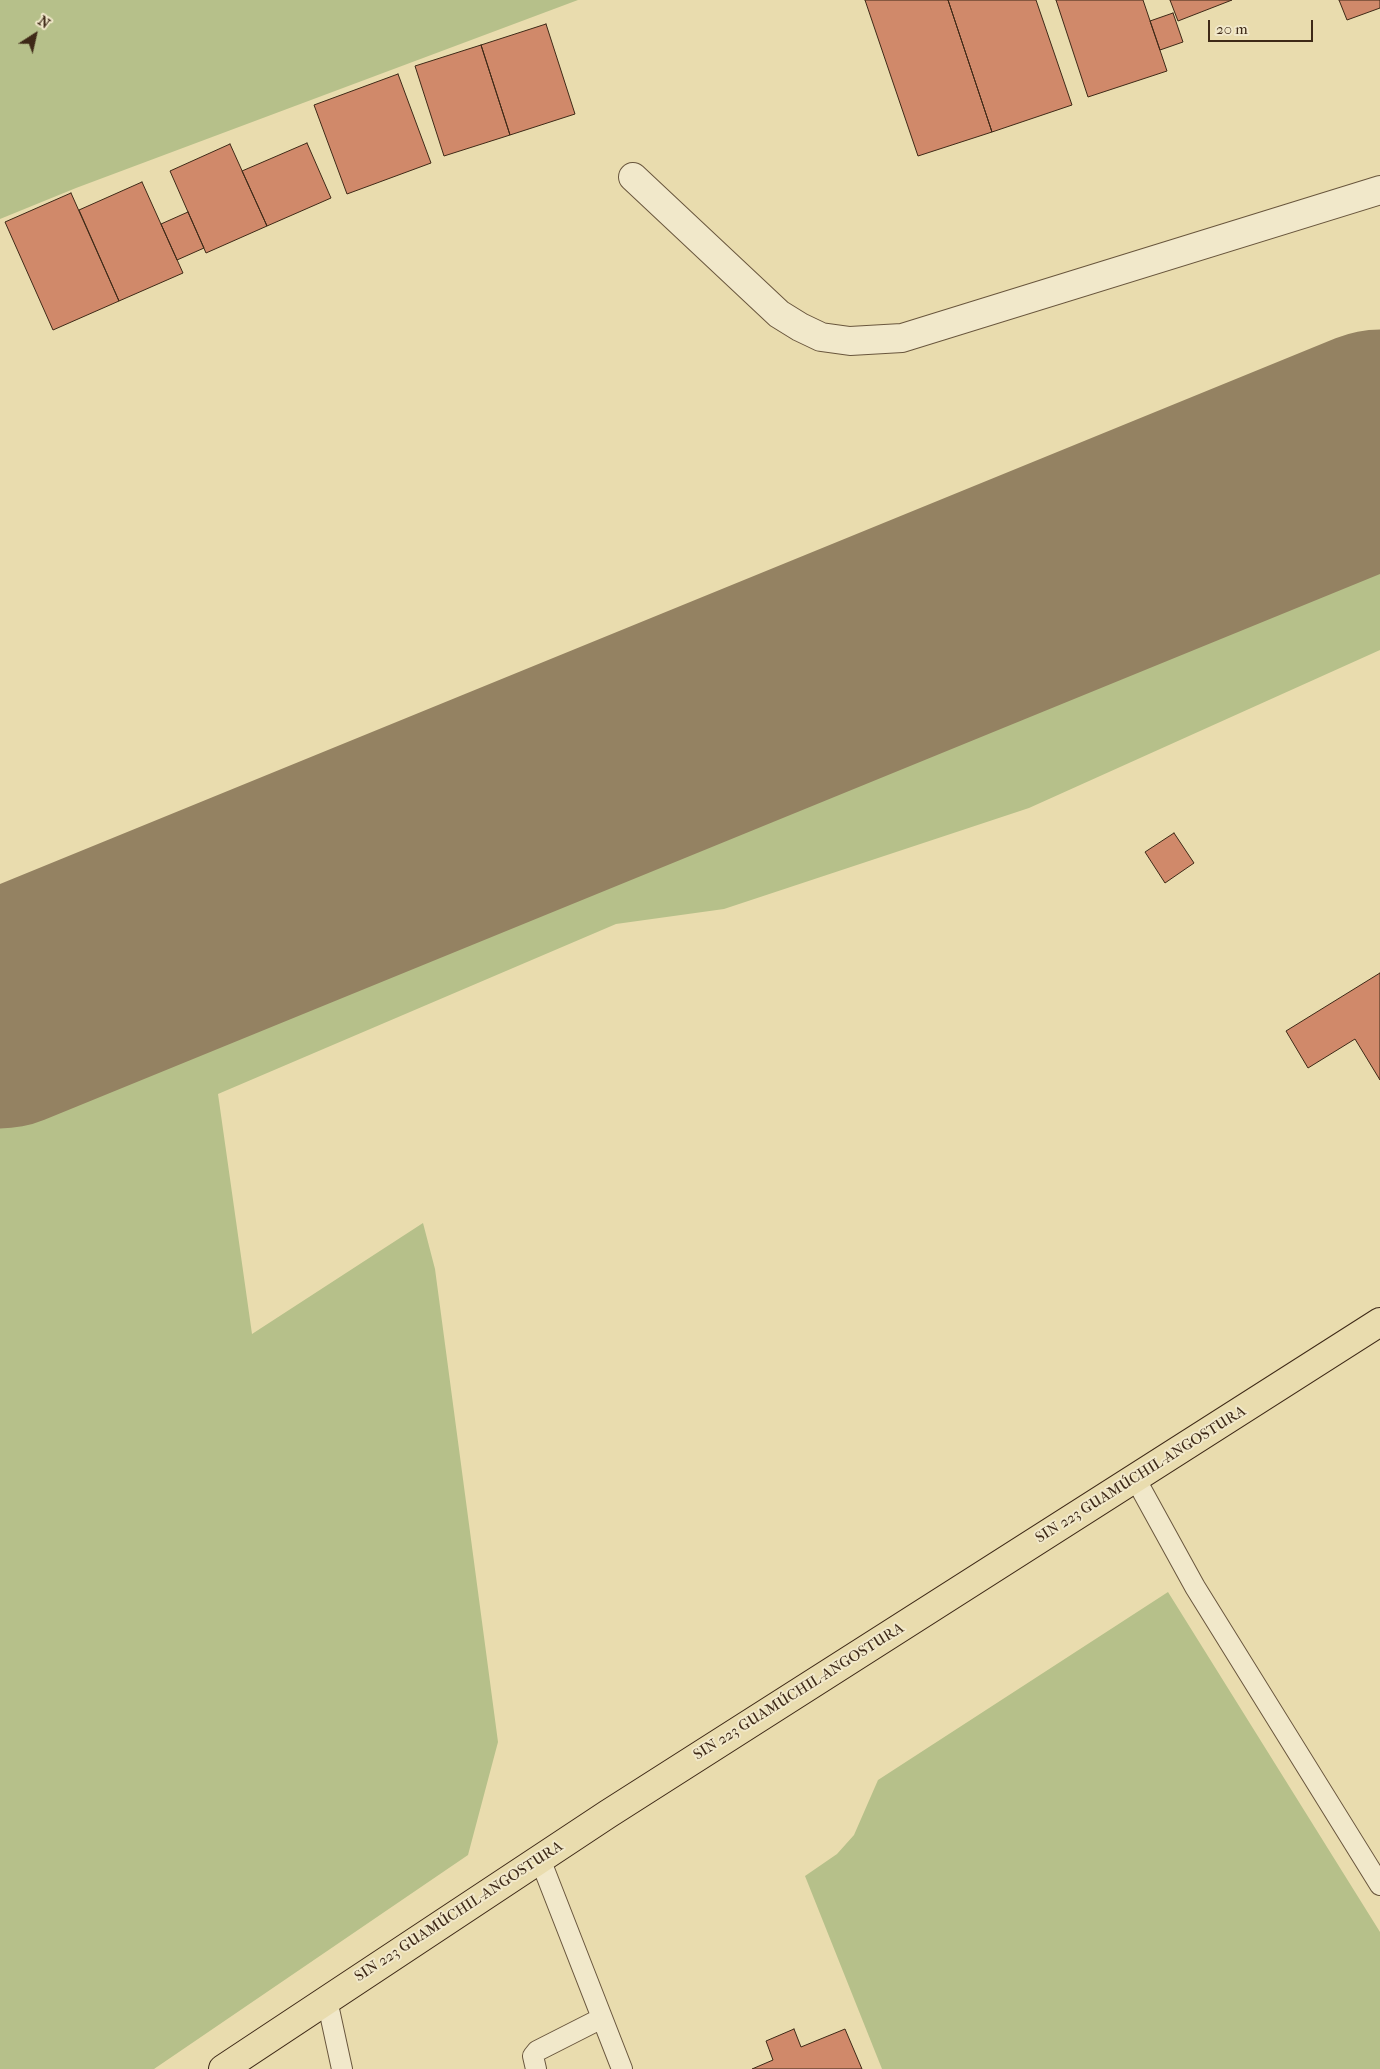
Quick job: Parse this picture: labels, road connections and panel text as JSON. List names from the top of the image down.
{
  "streets": {
    "main road": ["SIN 223 GUAMÚCHIL-ANGOSTURA"]
  },
  "scale_bar": "20 m",
  "north": "top right"
}
